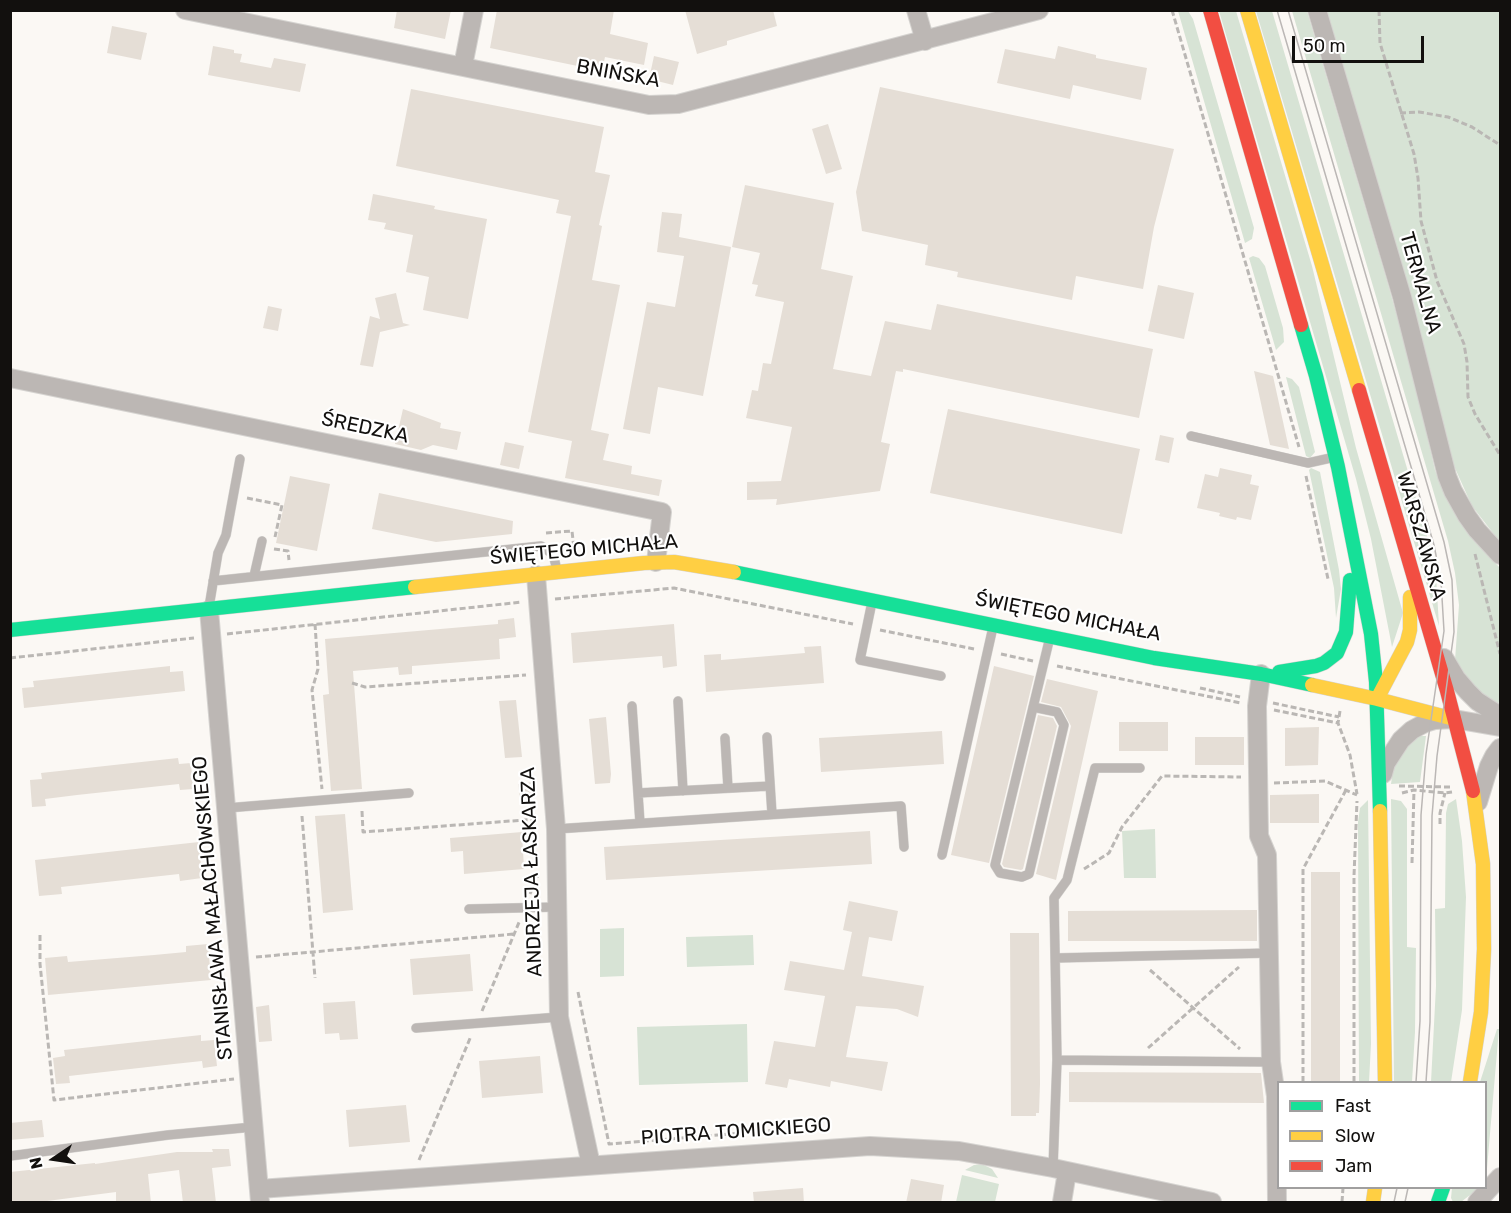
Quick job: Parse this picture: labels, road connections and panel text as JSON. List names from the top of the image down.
{
  "streets": {
    "main road": ["WARSZAWSKA", "ŚWIĘTEGO MICHAŁA"],
    "street": [
      "BNIŃSKA",
      "TERMALNA",
      "ŚREDZKA",
      "ANDRZEJA ŁASKARZA",
      "STANISŁAWA MAŁACHOWSKIEGO",
      "PIOTRA TOMICKIEGO"
    ]
  },
  "crossings": [
    ["ŚREDZKA", "ŚWIĘTEGO MICHAŁA"],
    ["WARSZAWSKA", "ŚWIĘTEGO MICHAŁA"],
    ["ŚWIĘTEGO MICHAŁA", "ANDRZEJA ŁASKARZA"],
    ["ŚWIĘTEGO MICHAŁA", "STANISŁAWA MAŁACHOWSKIEGO"],
    ["ANDRZEJA ŁASKARZA", "PIOTRA TOMICKIEGO"],
    ["STANISŁAWA MAŁACHOWSKIEGO", "PIOTRA TOMICKIEGO"]
  ],
  "legend": ["Fast", "Slow", "Jam"],
  "scale_bar": "50 m",
  "north": "left"
}
